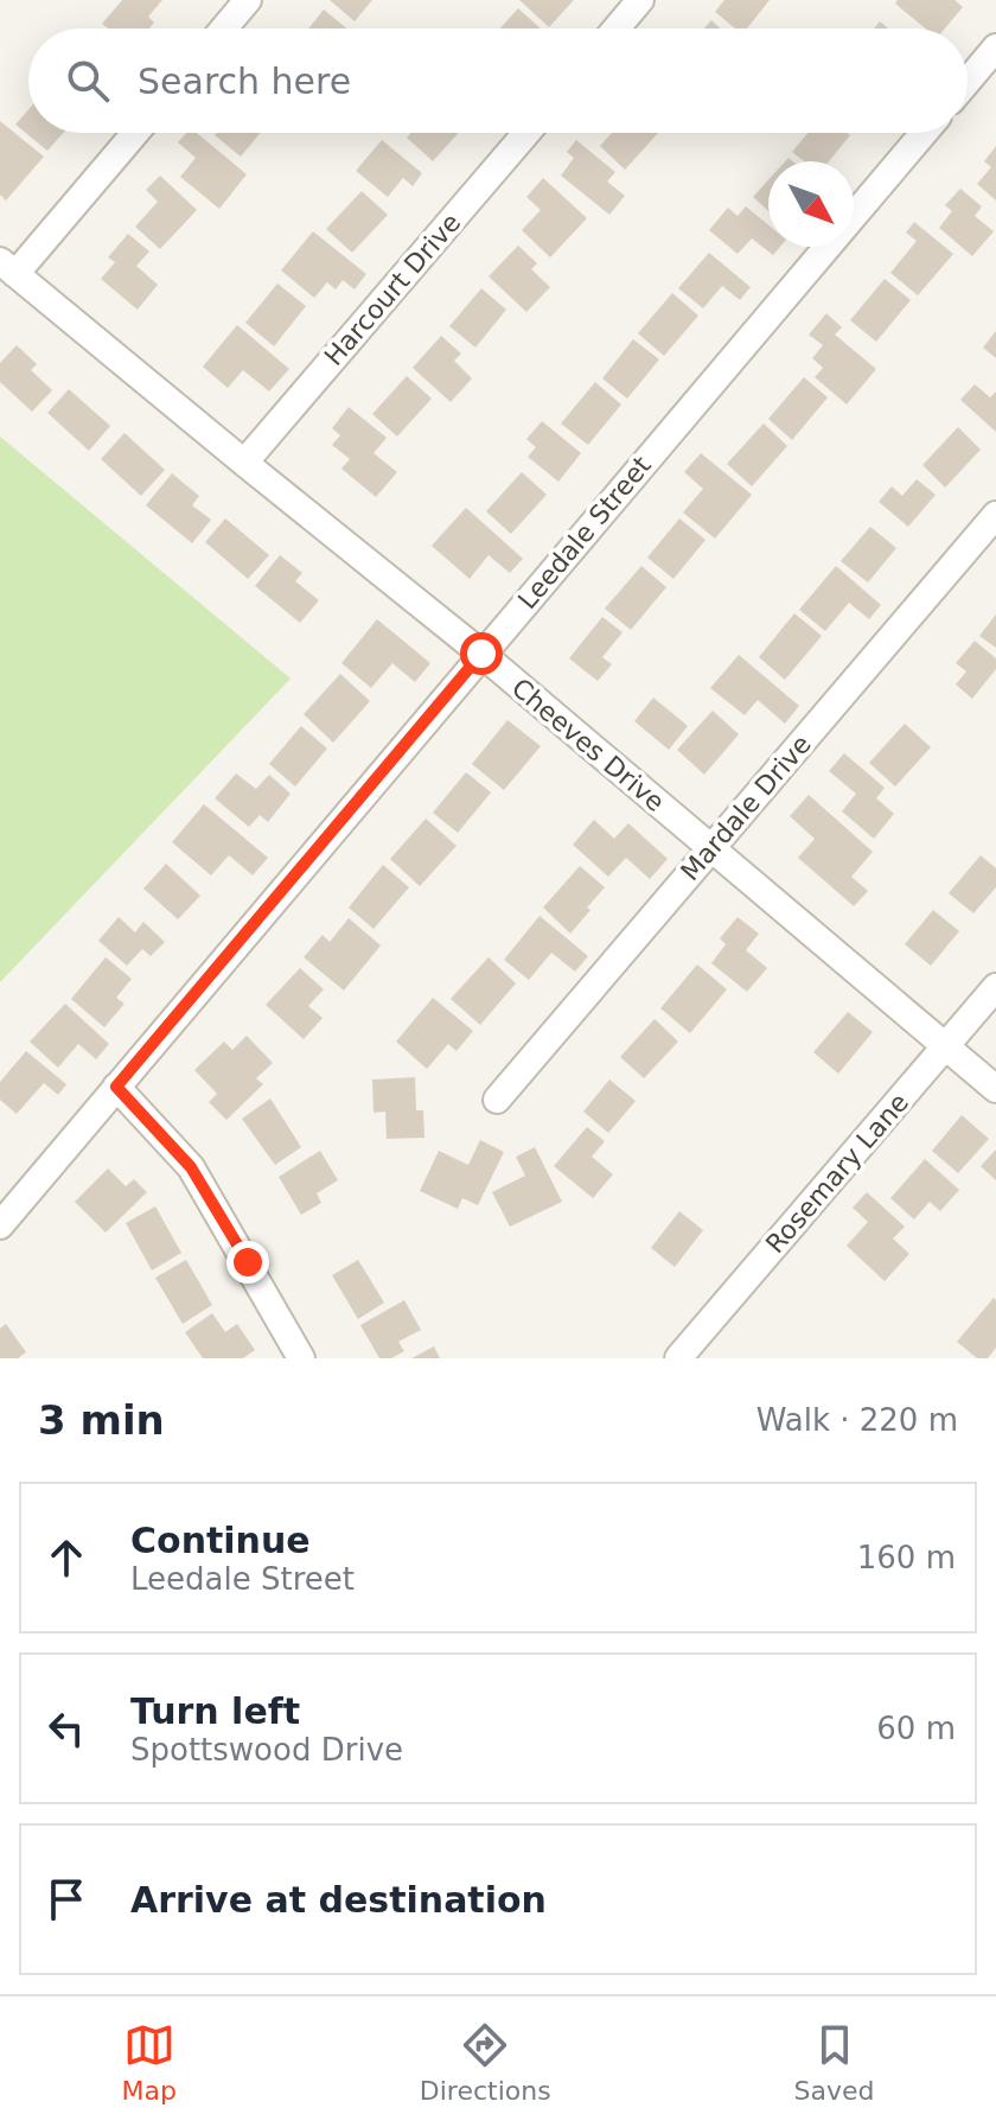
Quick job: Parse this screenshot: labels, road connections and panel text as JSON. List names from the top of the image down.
{
  "streets": {
    "street": [
      "Harcourt Drive",
      "Leedale Street",
      "Cheeves Drive",
      "Mardale Drive",
      "Rosemary Lane"
    ]
  },
  "crossings": [
    ["Harcourt Drive", "Cheeves Drive"],
    ["Leedale Street", "Cheeves Drive"],
    ["Cheeves Drive", "Mardale Drive"],
    ["Cheeves Drive", "Rosemary Lane"]
  ],
  "north": "bottom right",
  "page": {
    "search": "Search here",
    "heading": ["3 min", "Walk · 220 m"],
    "list": [
      ["Continue", "Leedale Street", "160 m"],
      ["Turn left", "Spottswood Drive", "60 m"],
      "Arrive at destination"
    ],
    "nav": ["Map", "Directions", "Saved"]
  }
}
